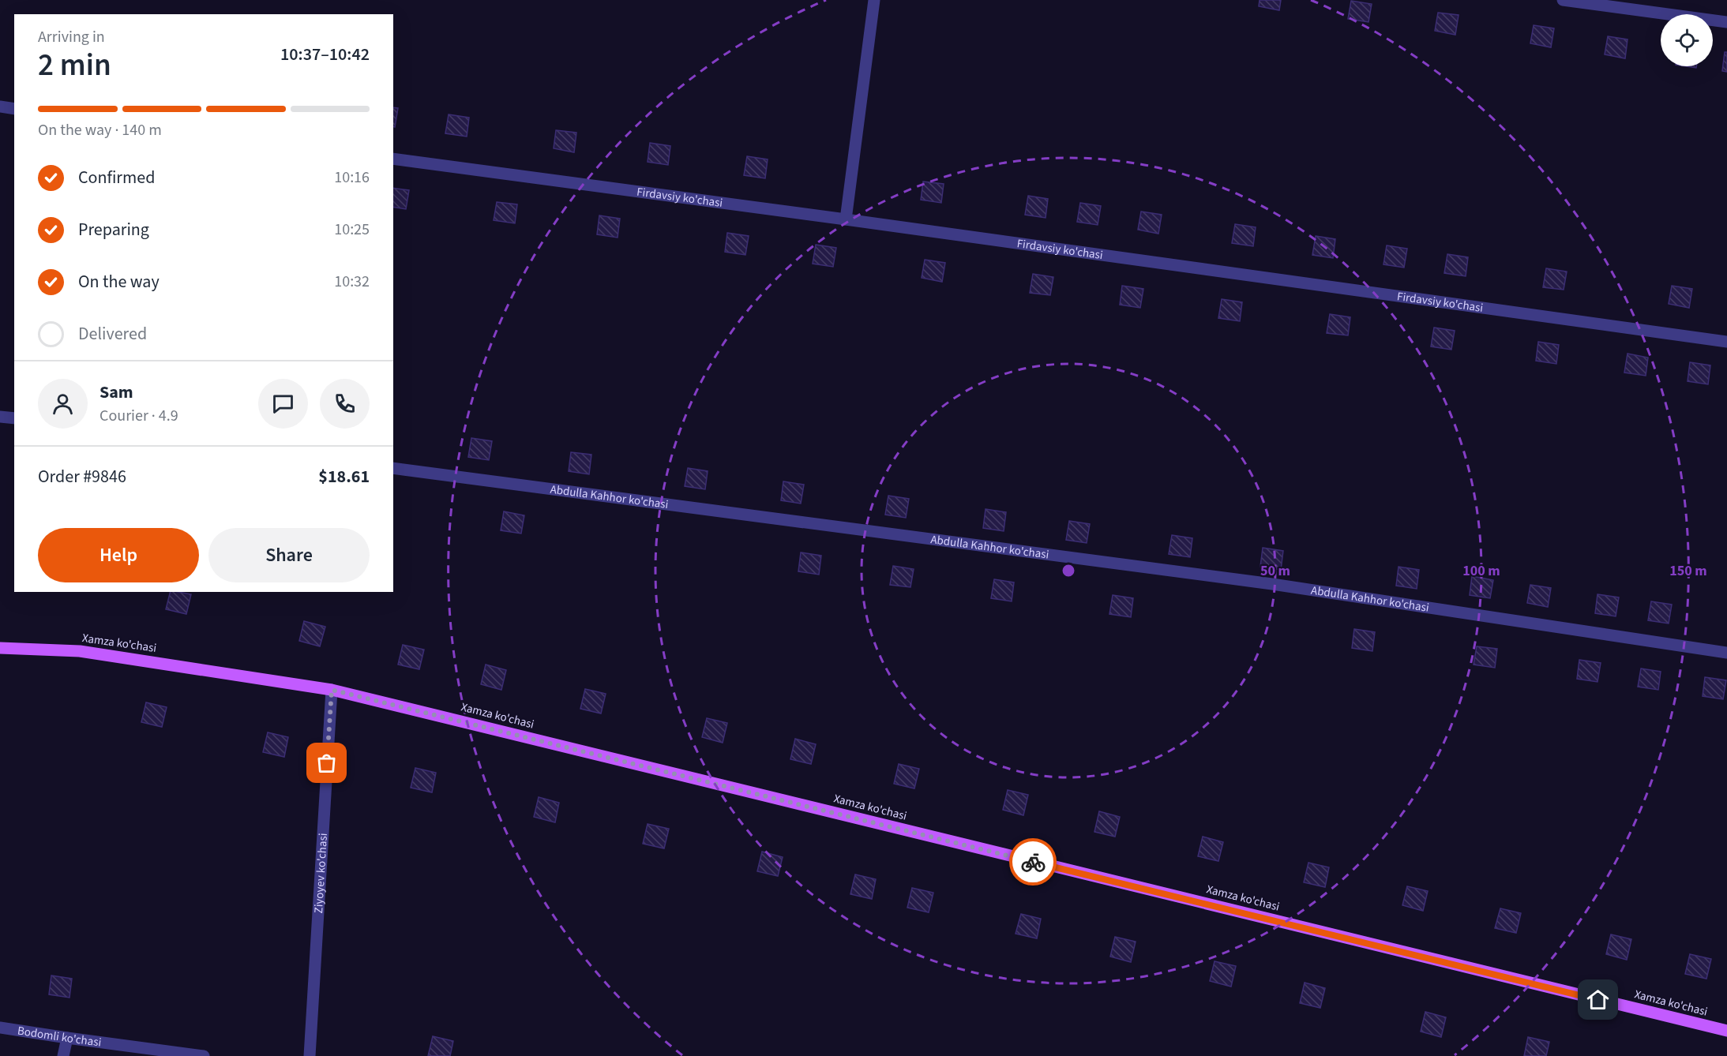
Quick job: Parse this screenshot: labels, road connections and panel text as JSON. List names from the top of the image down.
{
  "streets": {
    "main road": ["Xamza ko'chasi"],
    "street": [
      "Firdavsiy ko'chasi",
      "Abdulla Kahhor ko'chasi",
      "Ziyoyev ko'chasi",
      "Bodomli ko'chasi"
    ]
  },
  "crossings": [
    ["Xamza ko'chasi", "Ziyoyev ko'chasi"]
  ],
  "page": {
    "heading": ["2 min", "Arriving in", "10:37–10:42"],
    "panel": [
      "Sam",
      "Courier · 4.9",
      "Order #9846",
      "$18.61"
    ],
    "bar": "On the way · 140 m",
    "list": [
      ["Confirmed", "10:16"],
      ["Preparing", "10:25"],
      ["On the way", "10:32"],
      "Delivered"
    ],
    "buttons": ["Help", "Share"]
  },
  "rings": ["50 m", "100 m", "150 m"]
}
